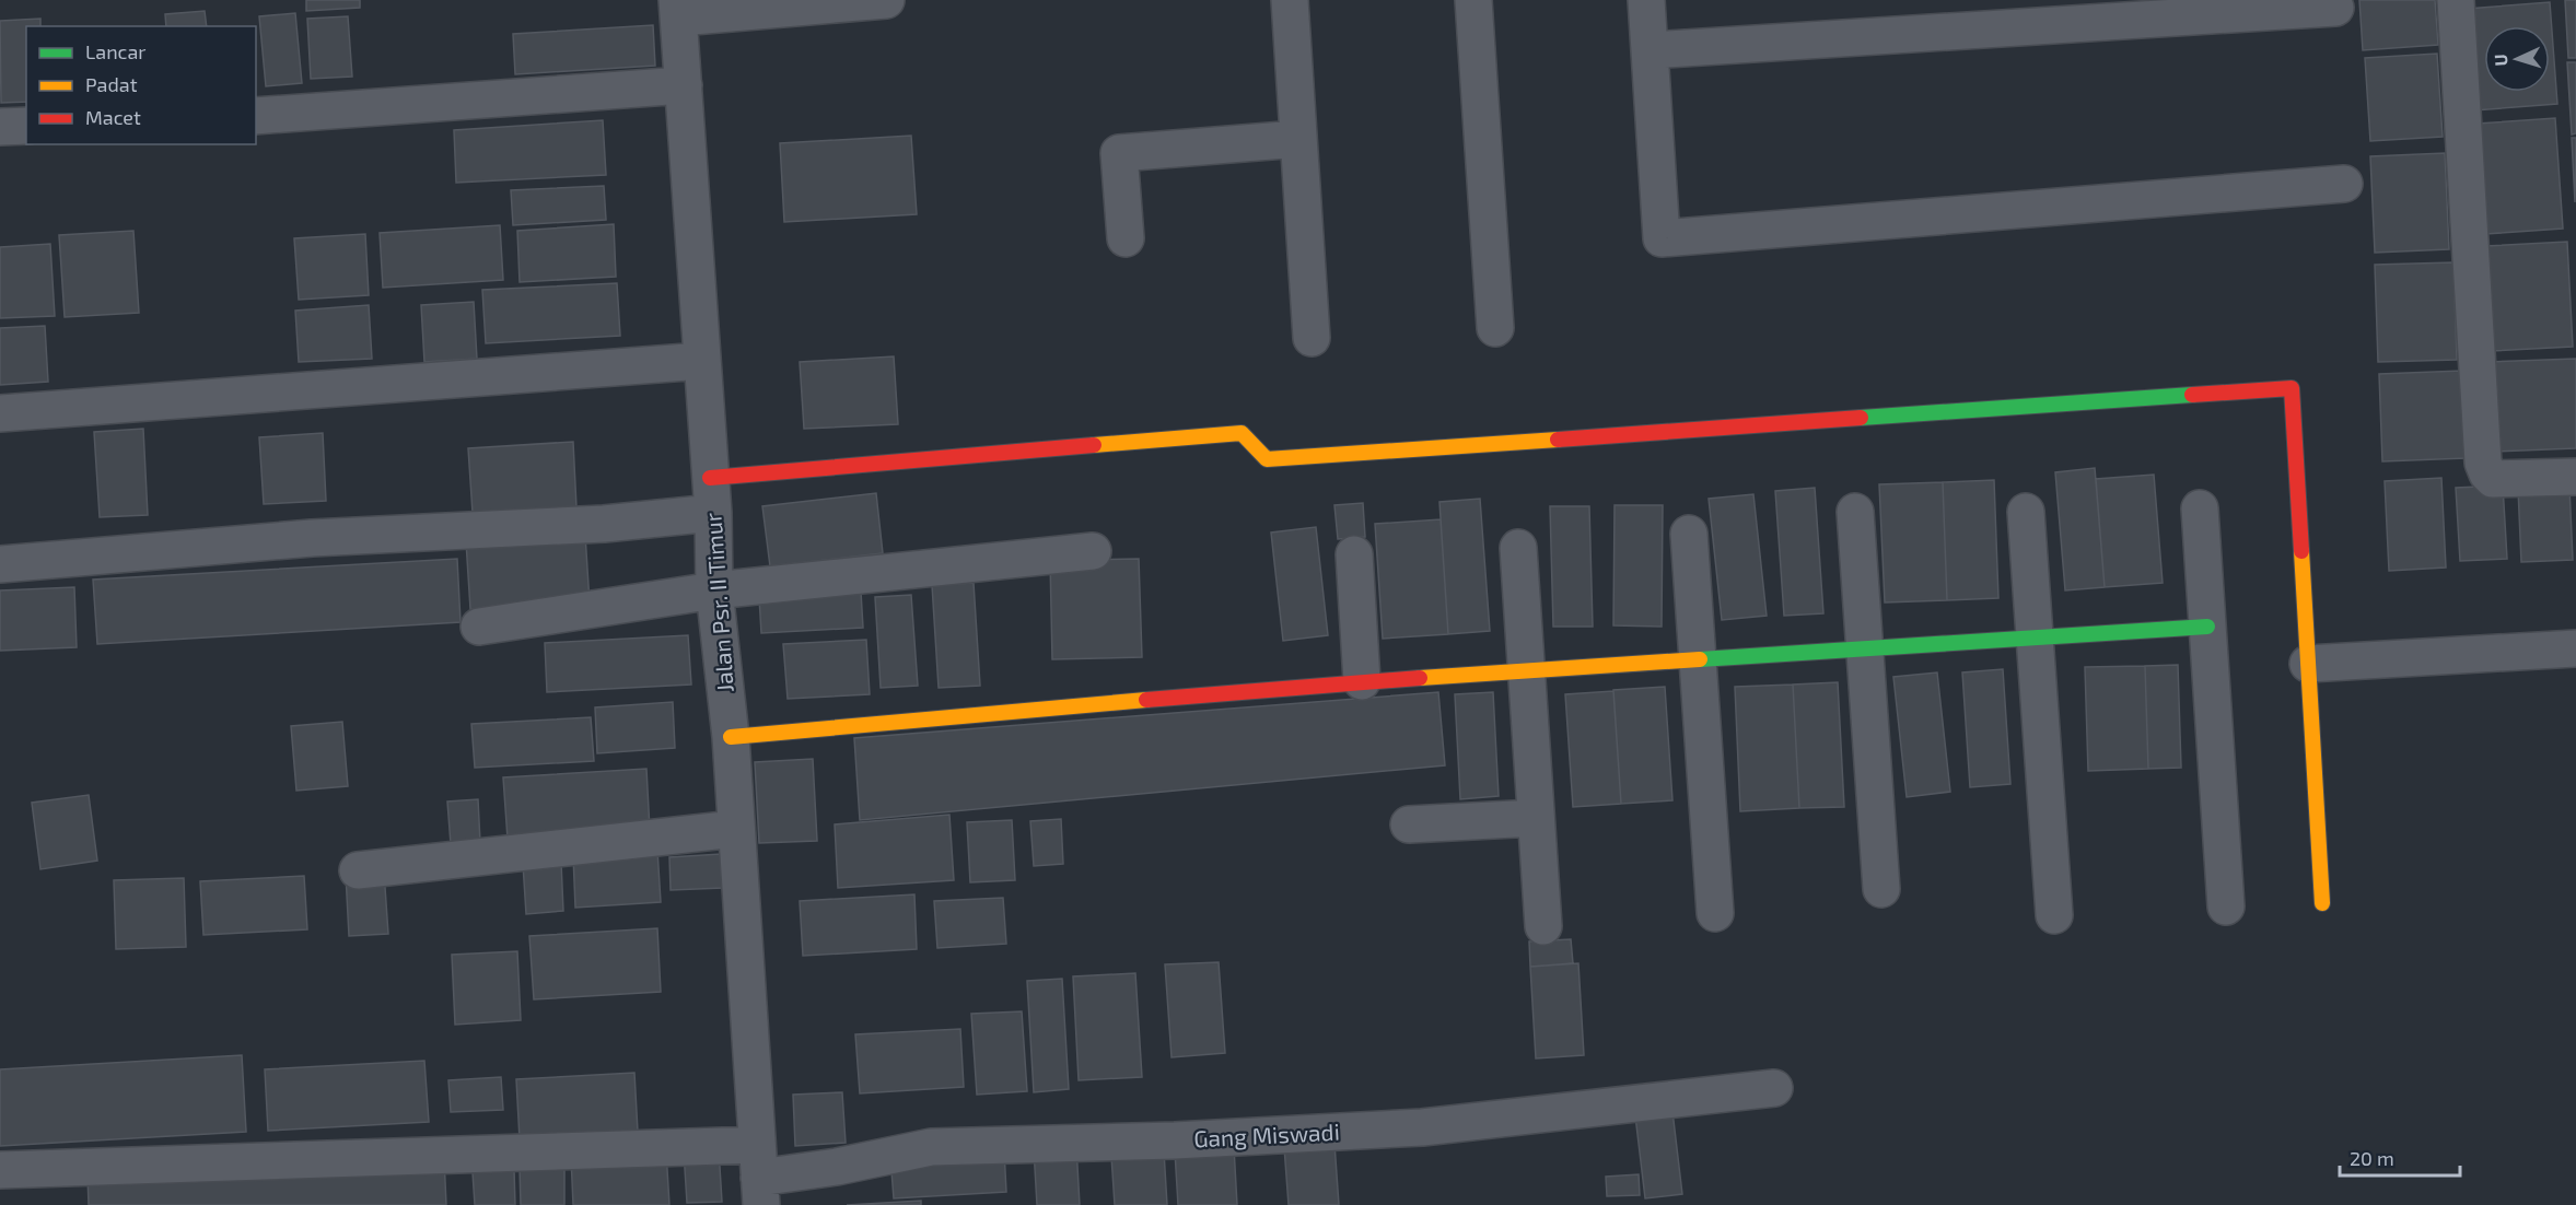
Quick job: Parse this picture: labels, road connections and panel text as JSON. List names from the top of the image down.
{
  "streets": {
    "street": ["Jalan Psr. II Timur", "Gang Miswadi"]
  },
  "crossings": [
    ["Jalan Psr. II Timur", "Gang Miswadi"]
  ],
  "legend": ["Lancar", "Padat", "Macet"],
  "scale_bar": "20 m",
  "north": "left"
}
